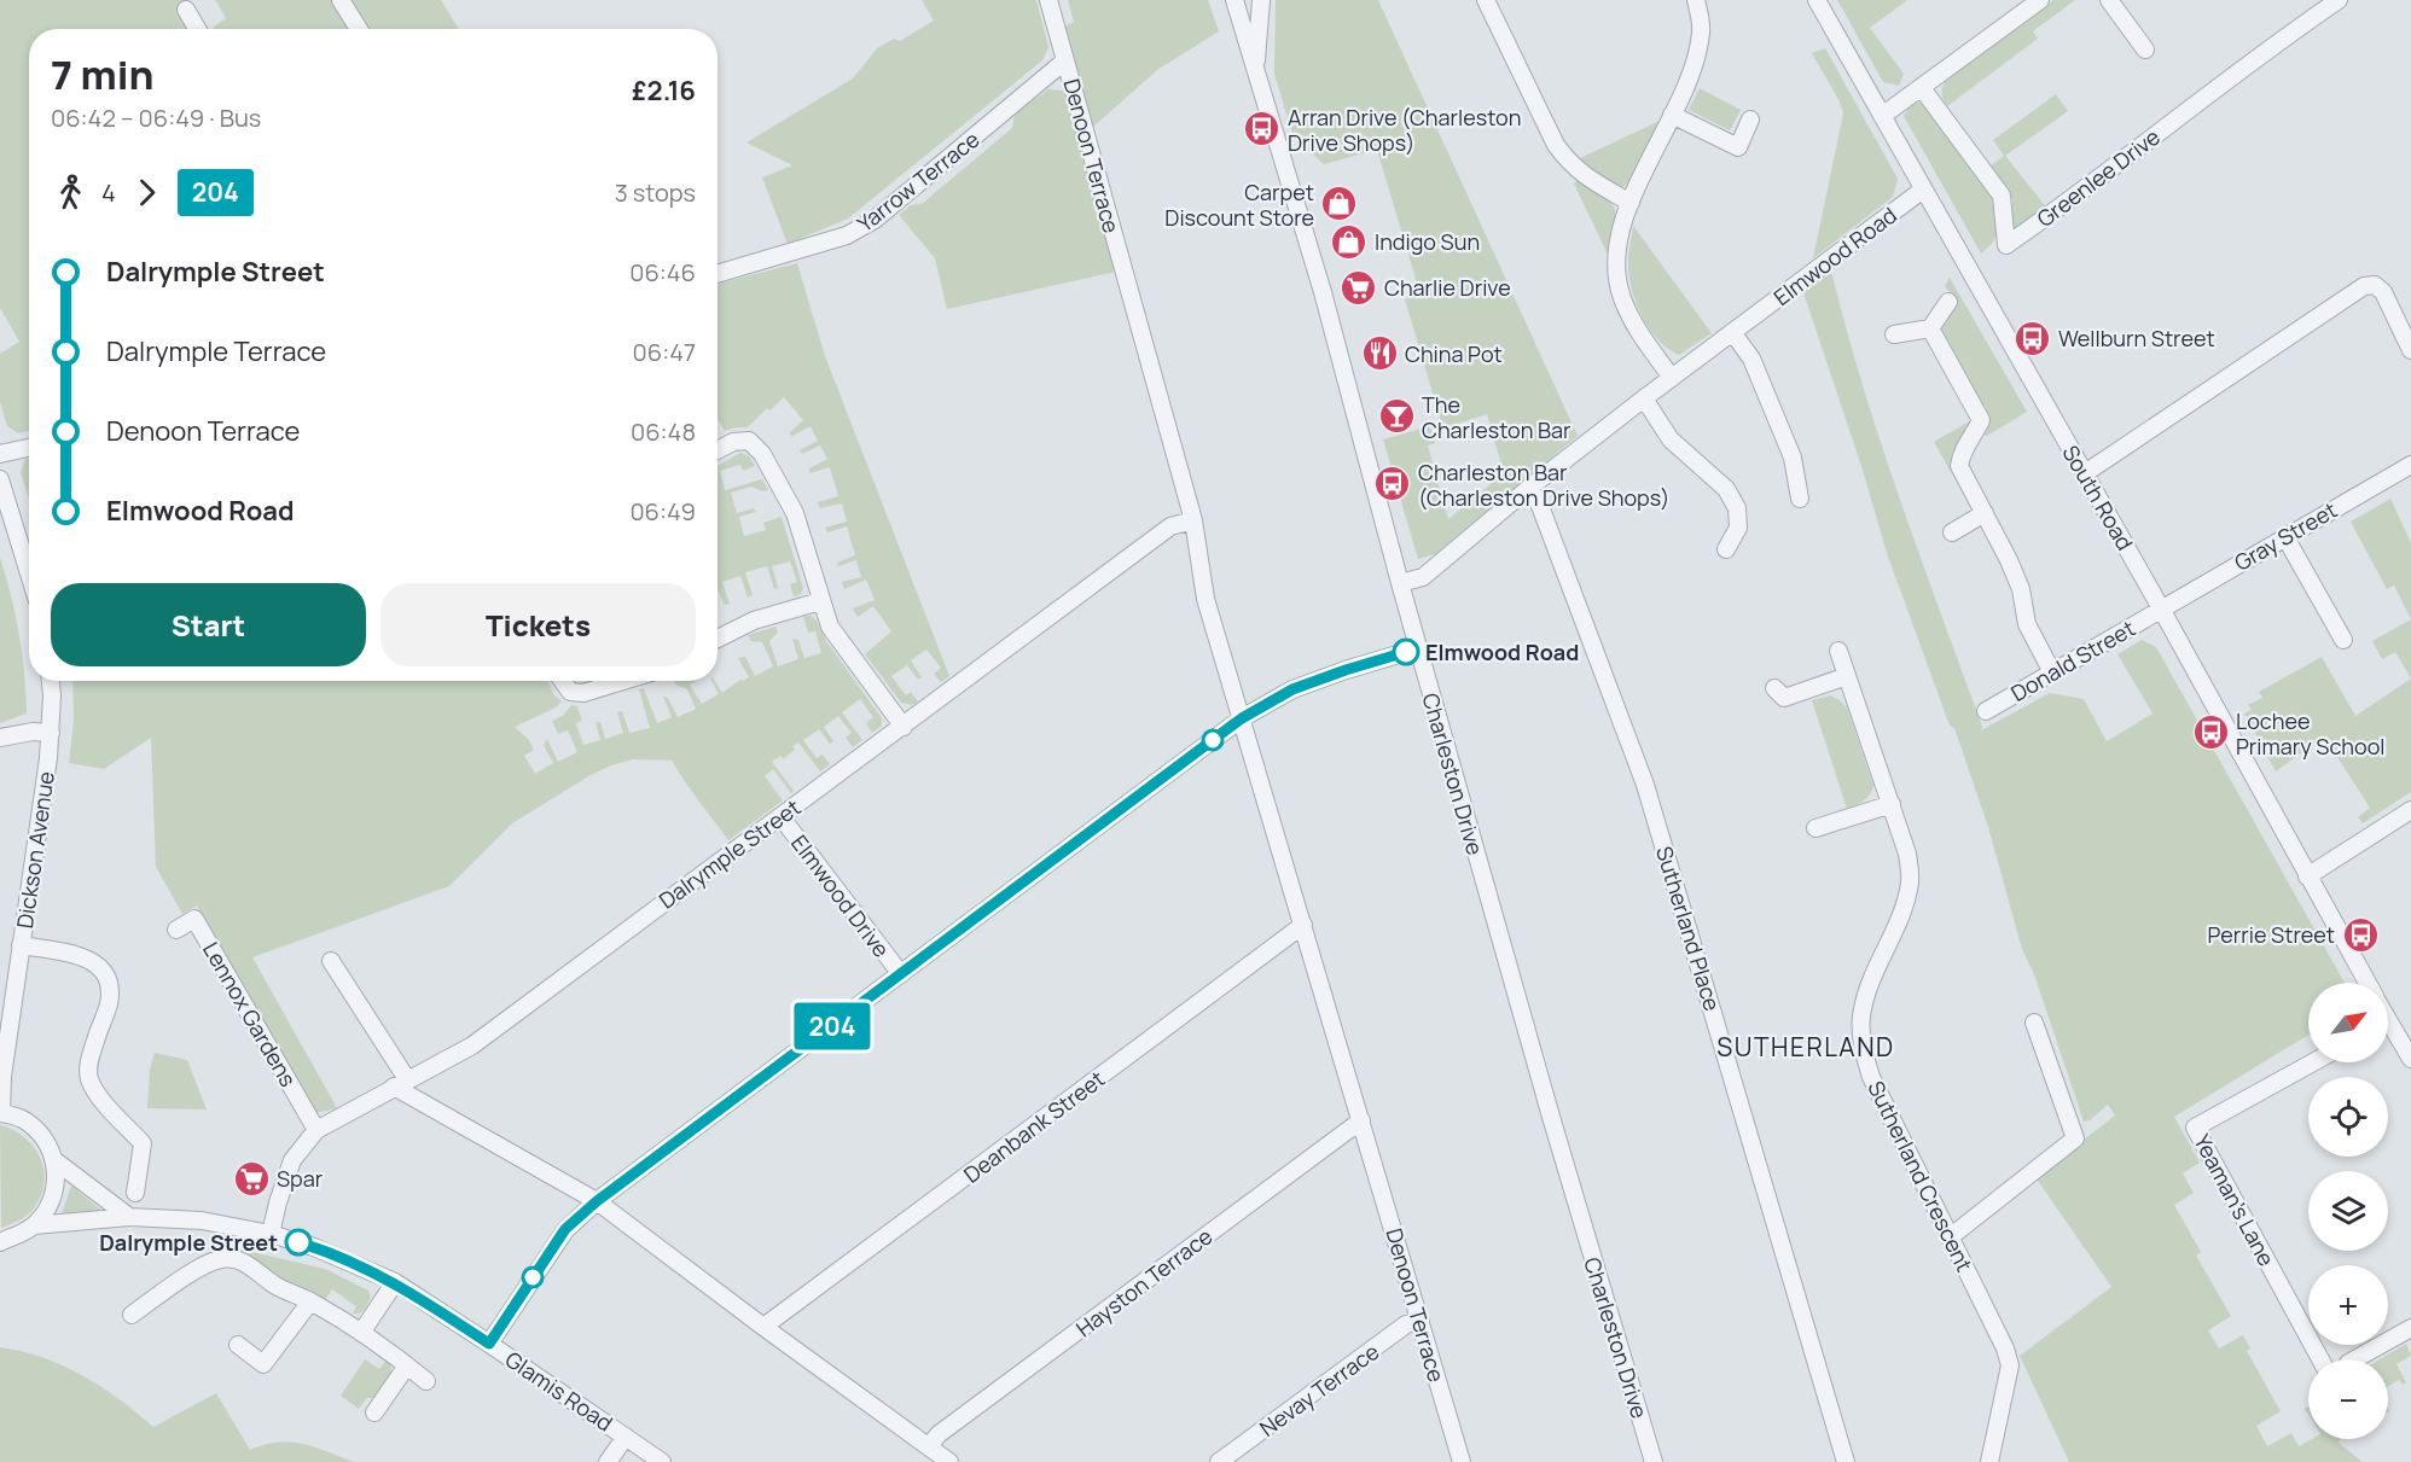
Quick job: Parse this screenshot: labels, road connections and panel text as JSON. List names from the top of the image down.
{
  "streets": {
    "street": [
      "Denoon Terrace",
      "Greenlee Drive",
      "Yarrow Terrace",
      "Elmwood Road",
      "South Road",
      "Gray Street",
      "Donald Street",
      "Charleston Drive",
      "Dickson Avenue",
      "Dalrymple Street",
      "Elmwood Drive",
      "Sutherland Place",
      "Lennox Gardens",
      "Deanbank Street",
      "Sutherland Crescent",
      "Yeaman's Lane",
      "Hayston Terrace",
      "Nevay Terrace",
      "Glamis Road"
    ]
  },
  "crossings": [
    ["Denoon Terrace", "Yarrow Terrace"],
    ["Denoon Terrace", "Dalrymple Street"],
    ["Denoon Terrace", "Deanbank Street"],
    ["Denoon Terrace", "Hayston Terrace"],
    ["Denoon Terrace", "Nevay Terrace"],
    ["Elmwood Road", "South Road"],
    ["Elmwood Road", "Charleston Drive"],
    ["Elmwood Road", "Sutherland Place"],
    ["South Road", "Gray Street"],
    ["South Road", "Donald Street"],
    ["Gray Street", "Donald Street"],
    ["Dalrymple Street", "Elmwood Drive"],
    ["Dalrymple Street", "Lennox Gardens"],
    ["Dalrymple Street", "Glamis Road"]
  ],
  "districts": ["SUTHERLAND"],
  "places": {
    "bus stop": [
      "Arran Drive (Charleston Drive Shops)",
      "Wellburn Street",
      "Charleston Bar (Charleston Drive Shops)",
      "Lochee Primary School",
      "Perrie Street"
    ],
    "shop": ["Carpet Discount Store", "Indigo Sun"],
    "supermarket": ["Charlie Drive", "Spar"],
    "restaurant": ["China Pot"],
    "bar": ["The Charleston Bar"],
    "other": ["Elmwood Road", "Dalrymple Street"]
  },
  "lines": ["bus line 204"],
  "north": "top right",
  "page": {
    "on_map": "204",
    "heading": ["7 min", "06:42 – 06:49 · Bus", "£2.16"],
    "legs": ["4", "204", "3 stops"],
    "list": [
      {
        "name": "Dalrymple Street",
        "value": "06:46"
      },
      {
        "name": "Dalrymple Terrace",
        "value": "06:47"
      },
      {
        "name": "Denoon Terrace",
        "value": "06:48"
      },
      {
        "name": "Elmwood Road",
        "value": "06:49"
      }
    ],
    "buttons": ["Start", "Tickets"],
    "map_buttons": ["+", "−"]
  }
}
